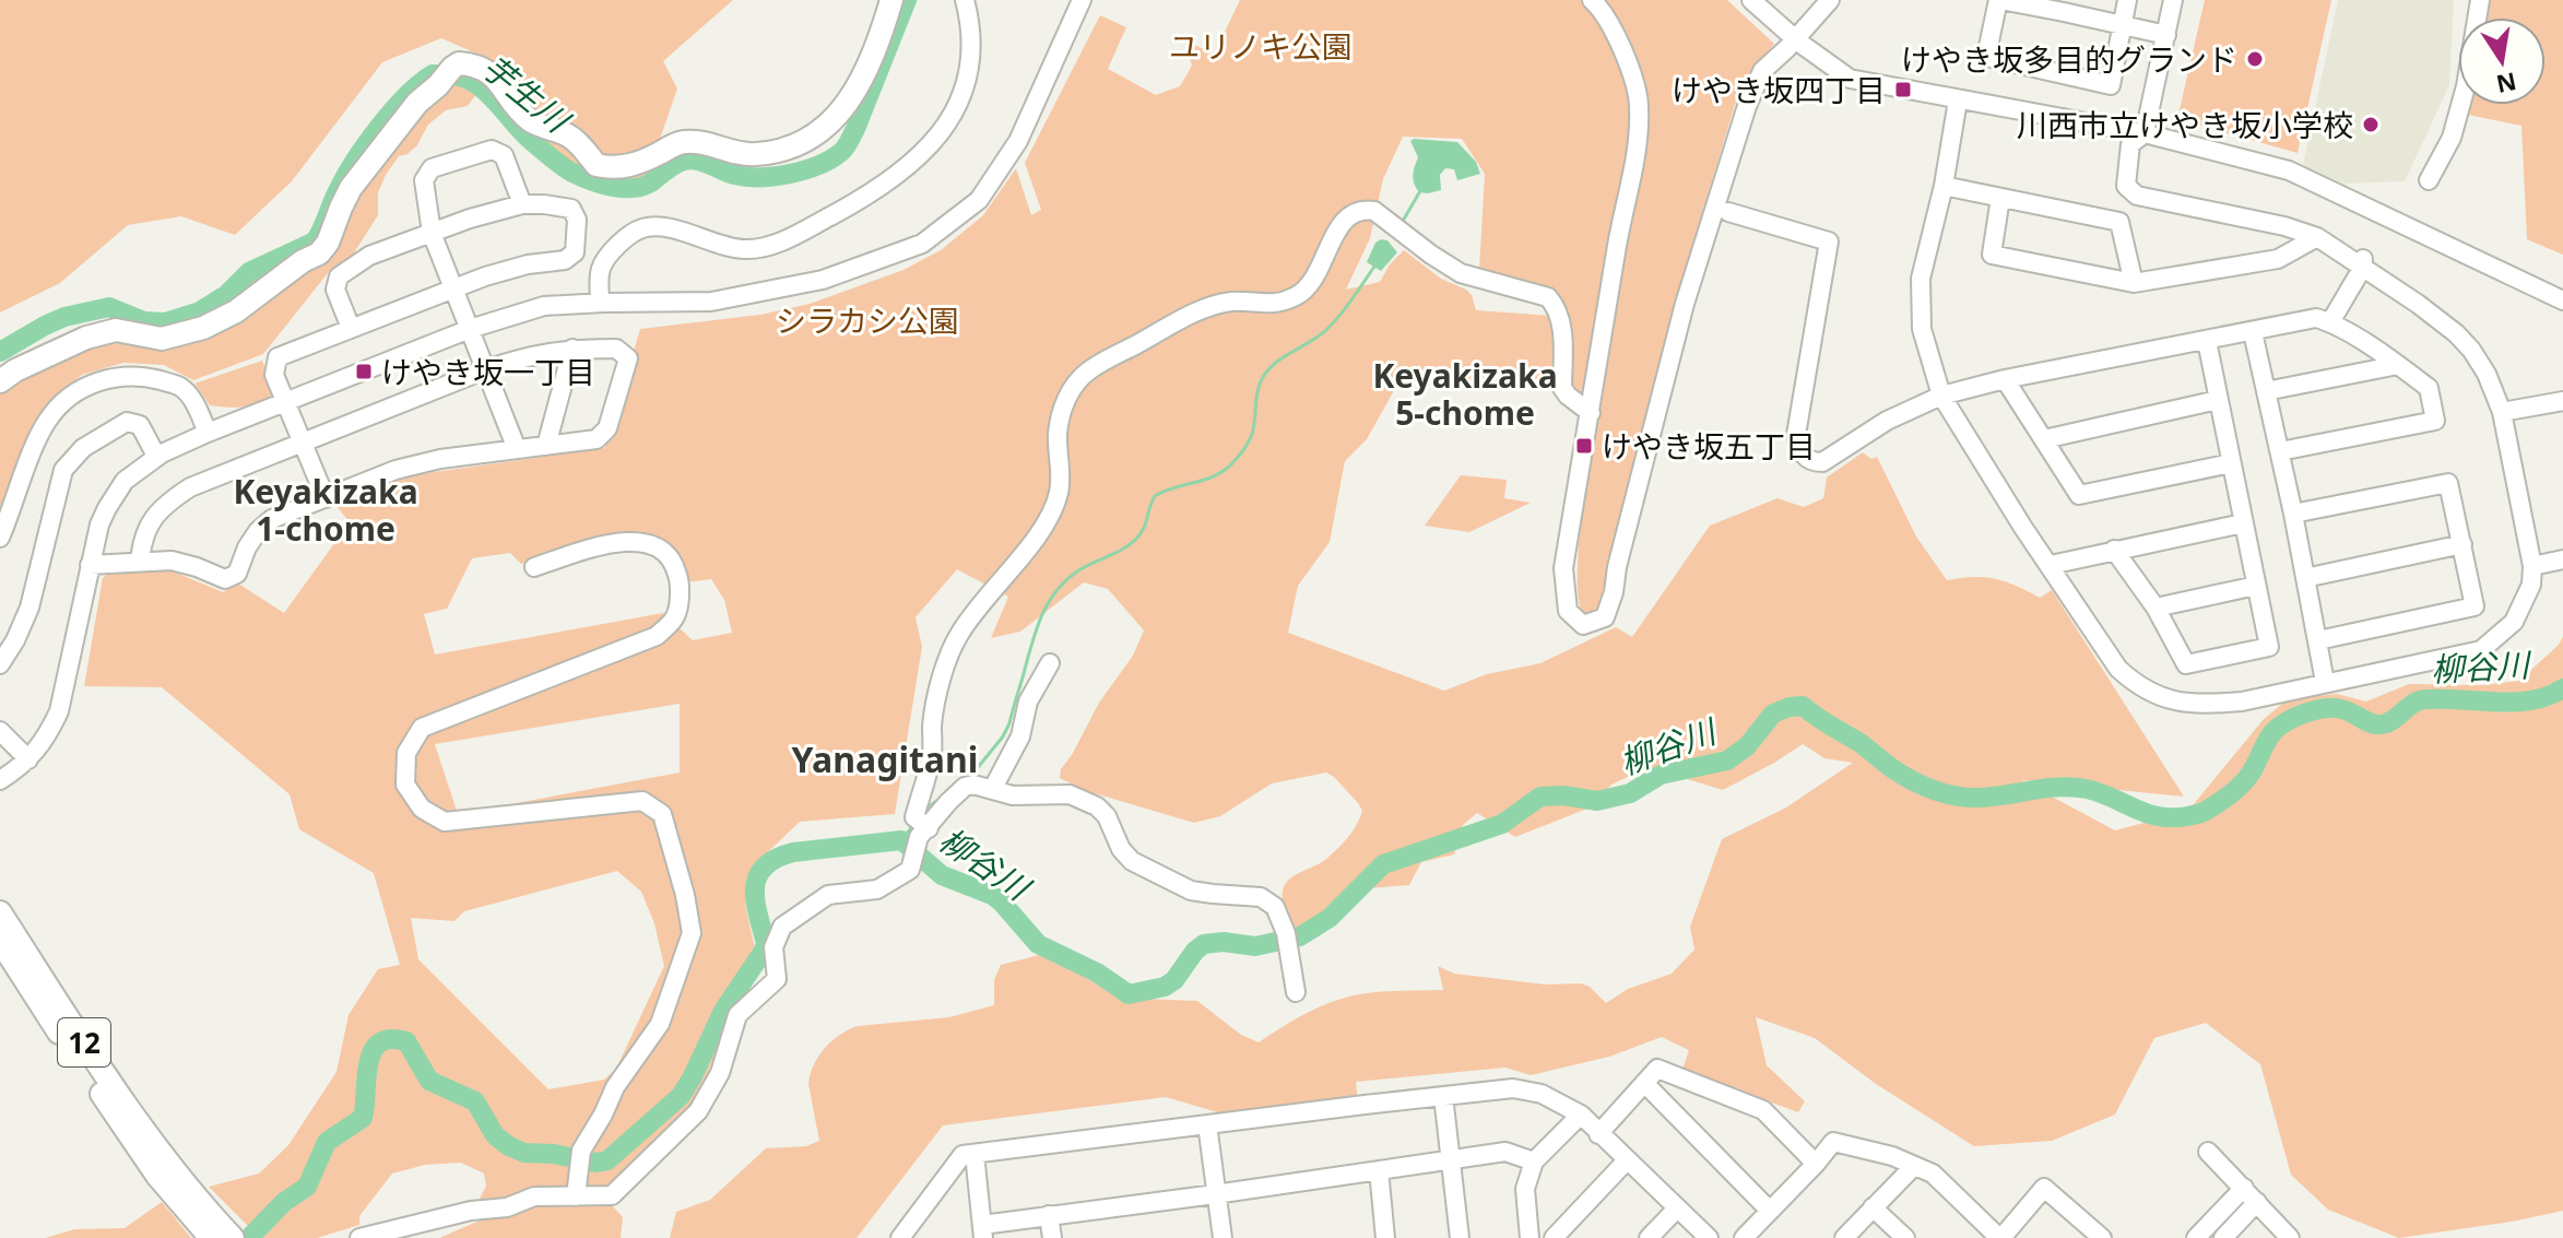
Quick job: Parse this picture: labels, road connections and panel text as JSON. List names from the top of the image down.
{
  "streets": {
    "main road": ["12"]
  },
  "districts": ["Keyakizaka 5-chome", "Keyakizaka 1-chome", "Yanagitani"],
  "water": ["芋生川", "柳谷川"],
  "parks": ["ユリノキ公園", "シラカシ公園"],
  "places": {
    "other": ["けやき坂多目的グランド", "川西市立けやき坂小学校"],
    "transit": ["けやき坂四丁目", "けやき坂一丁目", "けやき坂五丁目"]
  },
  "north": "bottom"
}
